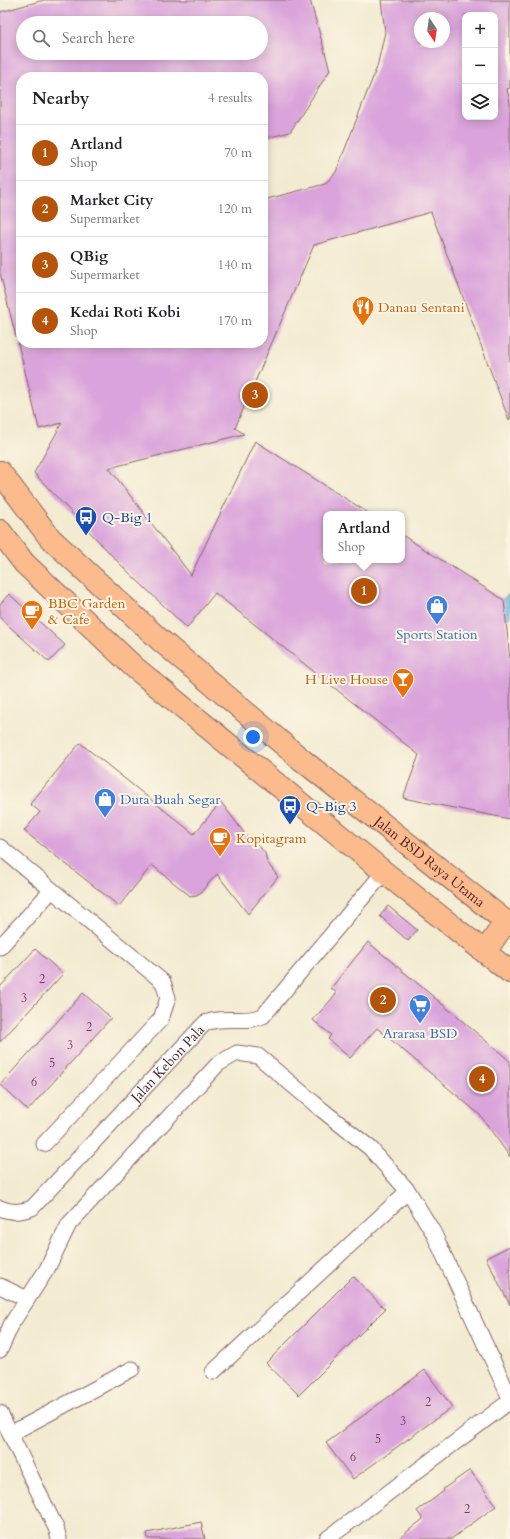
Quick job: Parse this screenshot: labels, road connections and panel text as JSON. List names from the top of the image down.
{
  "streets": {
    "main road": ["Jalan BSD Raya Utama"],
    "street": ["Jalan Kebon Pala"]
  },
  "places": {
    "restaurant": ["Danau Sentani"],
    "bus stop": ["Q-Big 1", "Q-Big 3"],
    "shop": ["Sports Station", "Duta Buah Segar"],
    "cafe": ["BBC Garden & Cafe", "Kopitagram"],
    "bar": ["H Live House"],
    "supermarket": ["Ararasa BSD"]
  },
  "house_numbers": [
    "2",
    "3",
    "2",
    "3",
    "5",
    "6",
    "2",
    "3",
    "5",
    "6",
    "2"
  ],
  "north": "bottom",
  "page": {
    "map_buttons": ["+", "−"],
    "search": "Search here",
    "heading": ["Nearby", "4 results"],
    "list": [
      {
        "mark": "1",
        "name": "Artland",
        "note": "Shop",
        "value": "70 m"
      },
      {
        "mark": "2",
        "name": "Market City",
        "note": "Supermarket",
        "value": "120 m"
      },
      {
        "mark": "3",
        "name": "QBig",
        "note": "Supermarket",
        "value": "140 m"
      },
      {
        "mark": "4",
        "name": "Kedai Roti Kobi",
        "note": "Shop",
        "value": "170 m"
      }
    ],
    "pins": [
      "3",
      "1",
      "2",
      "4"
    ],
    "popup": ["Artland", "Shop"]
  }
}
